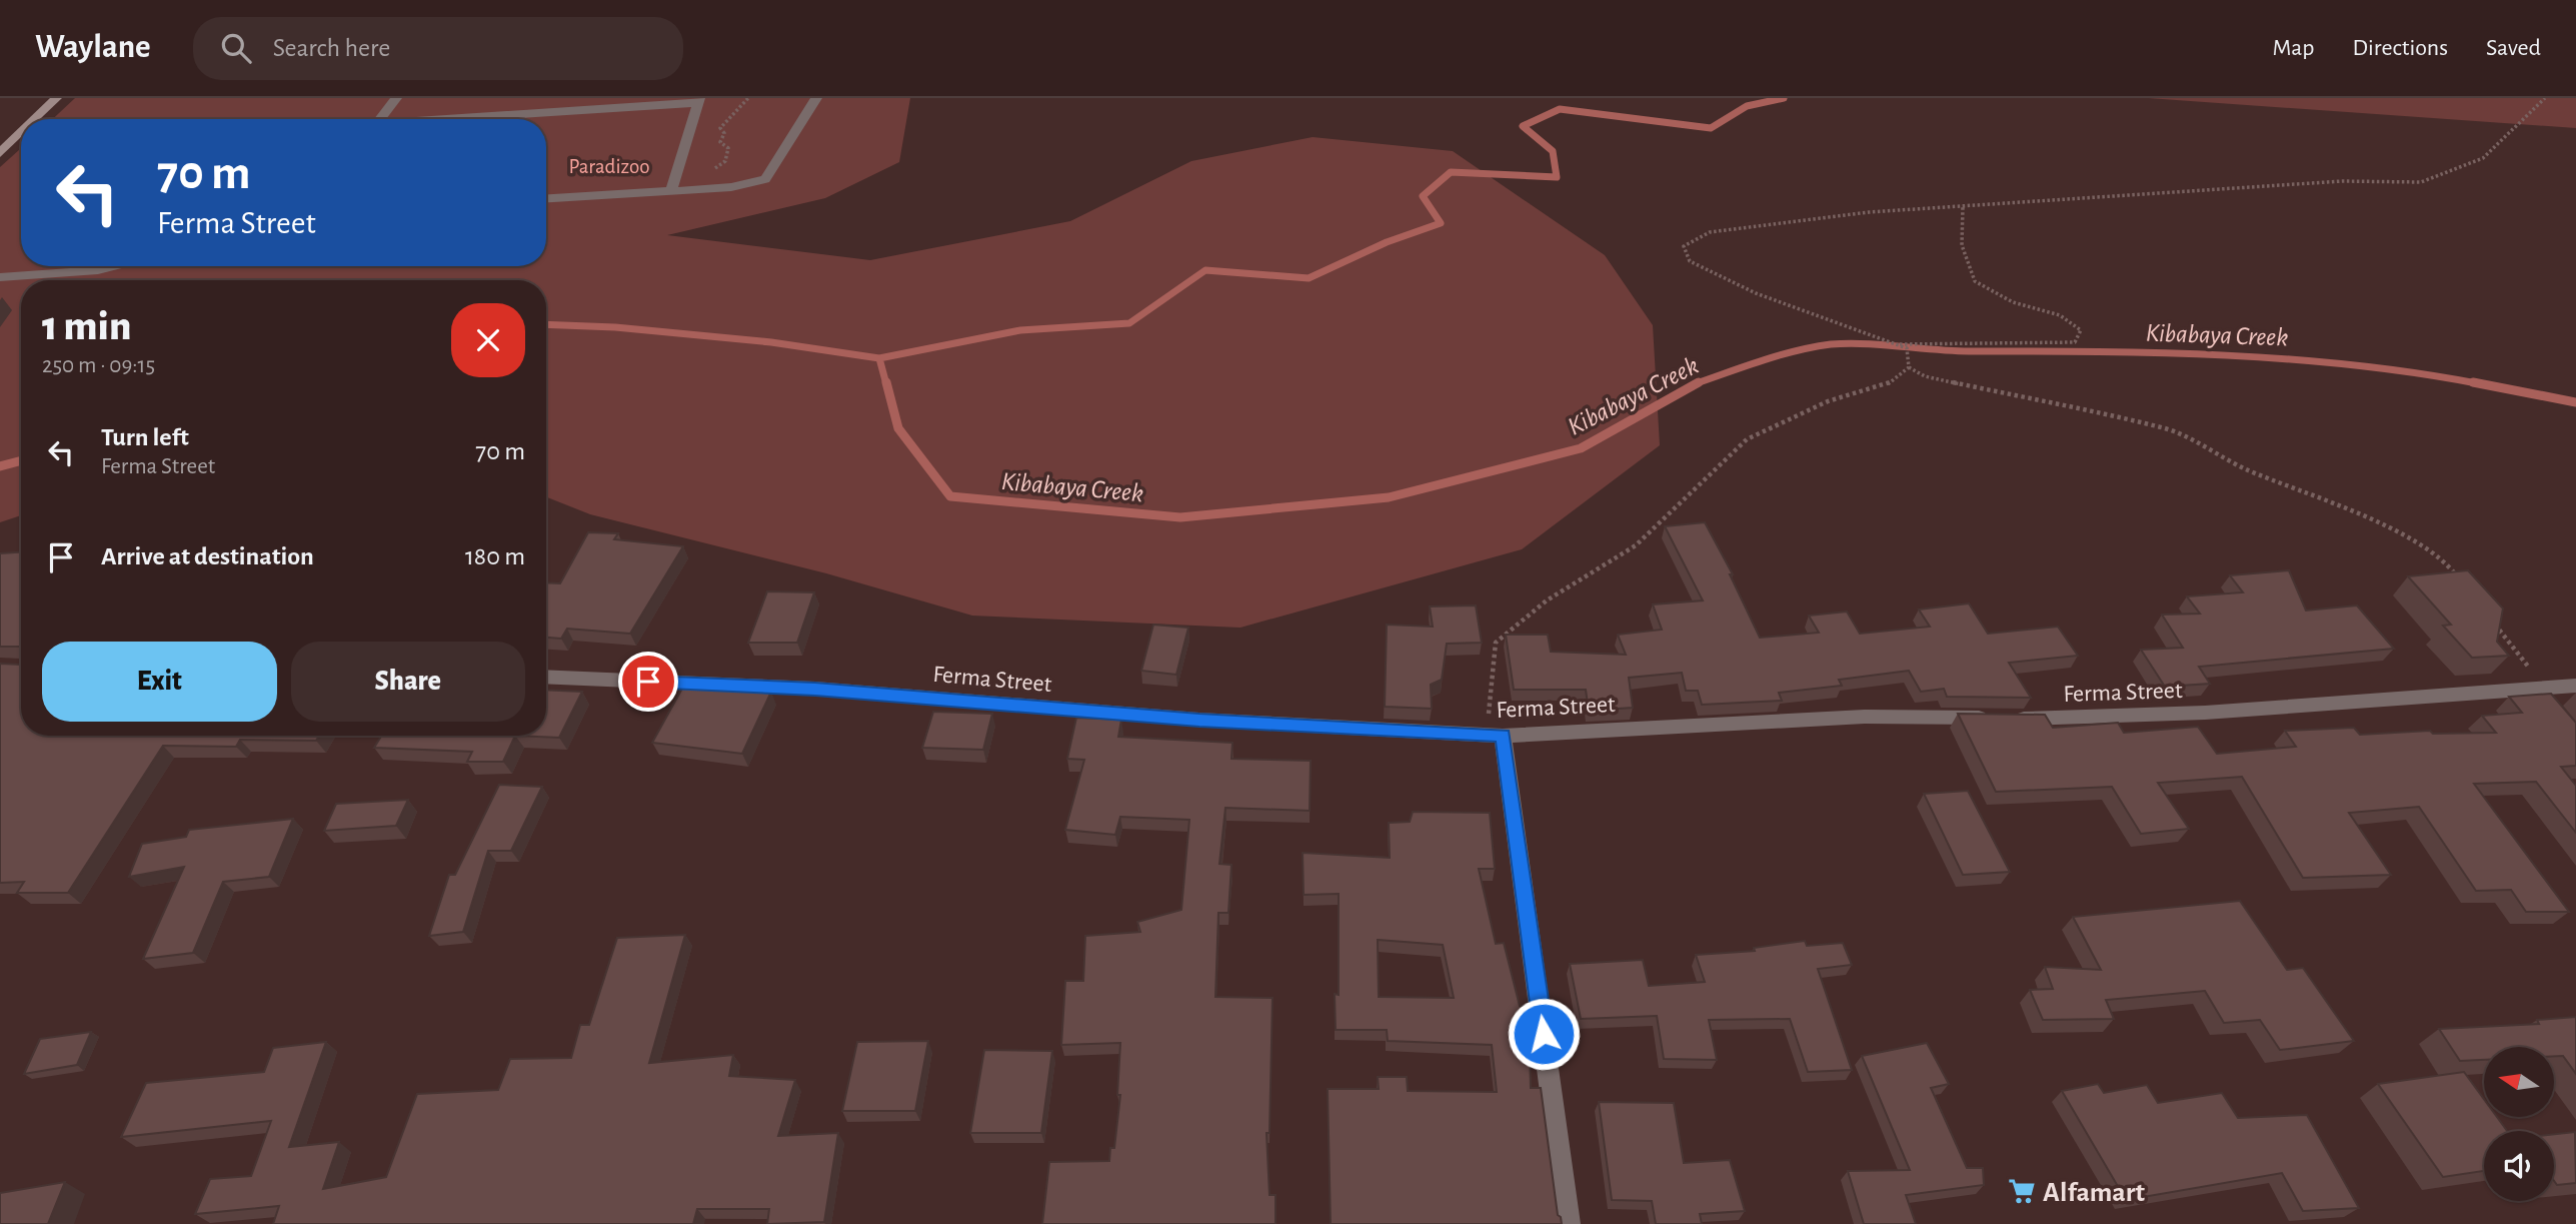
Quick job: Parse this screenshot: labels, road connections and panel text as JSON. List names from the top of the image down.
{
  "streets": {
    "street": ["Ferma Street"]
  },
  "water": ["Kibabaya Creek"],
  "parks": ["Paradizoo"],
  "places": {
    "supermarket": ["Alfamart"]
  },
  "north": "left",
  "page": {
    "header": "Waylane",
    "search": "Search here",
    "nav": ["Map", "Directions", "Saved"],
    "turn": ["70 m", "Ferma Street"],
    "heading": ["1 min", "250 m · 09:15"],
    "list": [
      {
        "name": "Turn left",
        "note": "Ferma Street",
        "value": "70 m"
      },
      {
        "name": "Arrive at destination",
        "value": "180 m"
      }
    ],
    "buttons": ["Exit", "Share"]
  }
}
